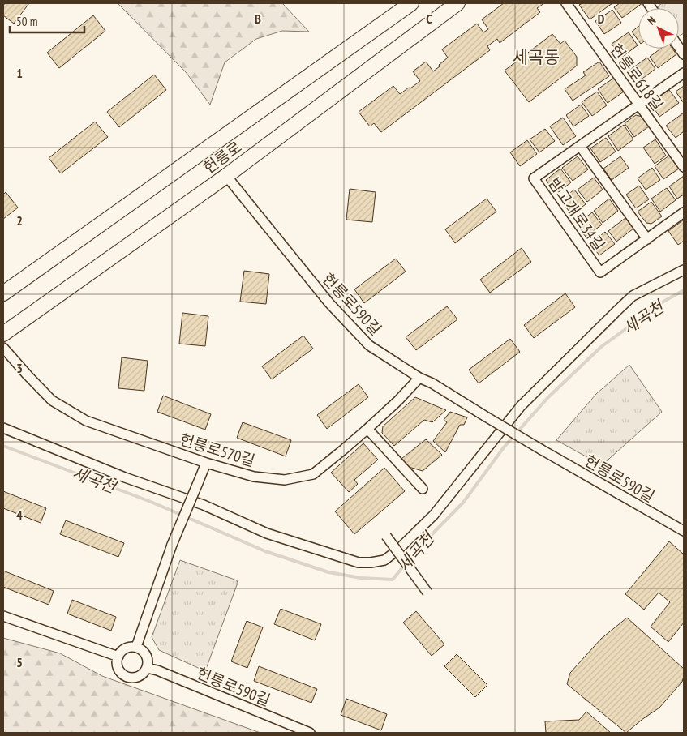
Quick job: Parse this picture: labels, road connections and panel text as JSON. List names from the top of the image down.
{
  "streets": {
    "main road": ["헌릉로"],
    "street": [
      "헌릉로618길",
      "밤고개로34길",
      "헌릉로590길",
      "헌릉로570길"
    ]
  },
  "crossings": [
    ["헌릉로618길", "밤고개로34길"],
    ["헌릉로", "헌릉로590길"],
    ["헌릉로590길", "헌릉로570길"]
  ],
  "districts": ["세곡동"],
  "water": ["세곡천"],
  "scale_bar": "50 m",
  "north": "top left",
  "grid": {
    "columns": ["B", "C", "D"],
    "rows": [
      "1",
      "2",
      "3",
      "4",
      "5"
    ]
  }
}
